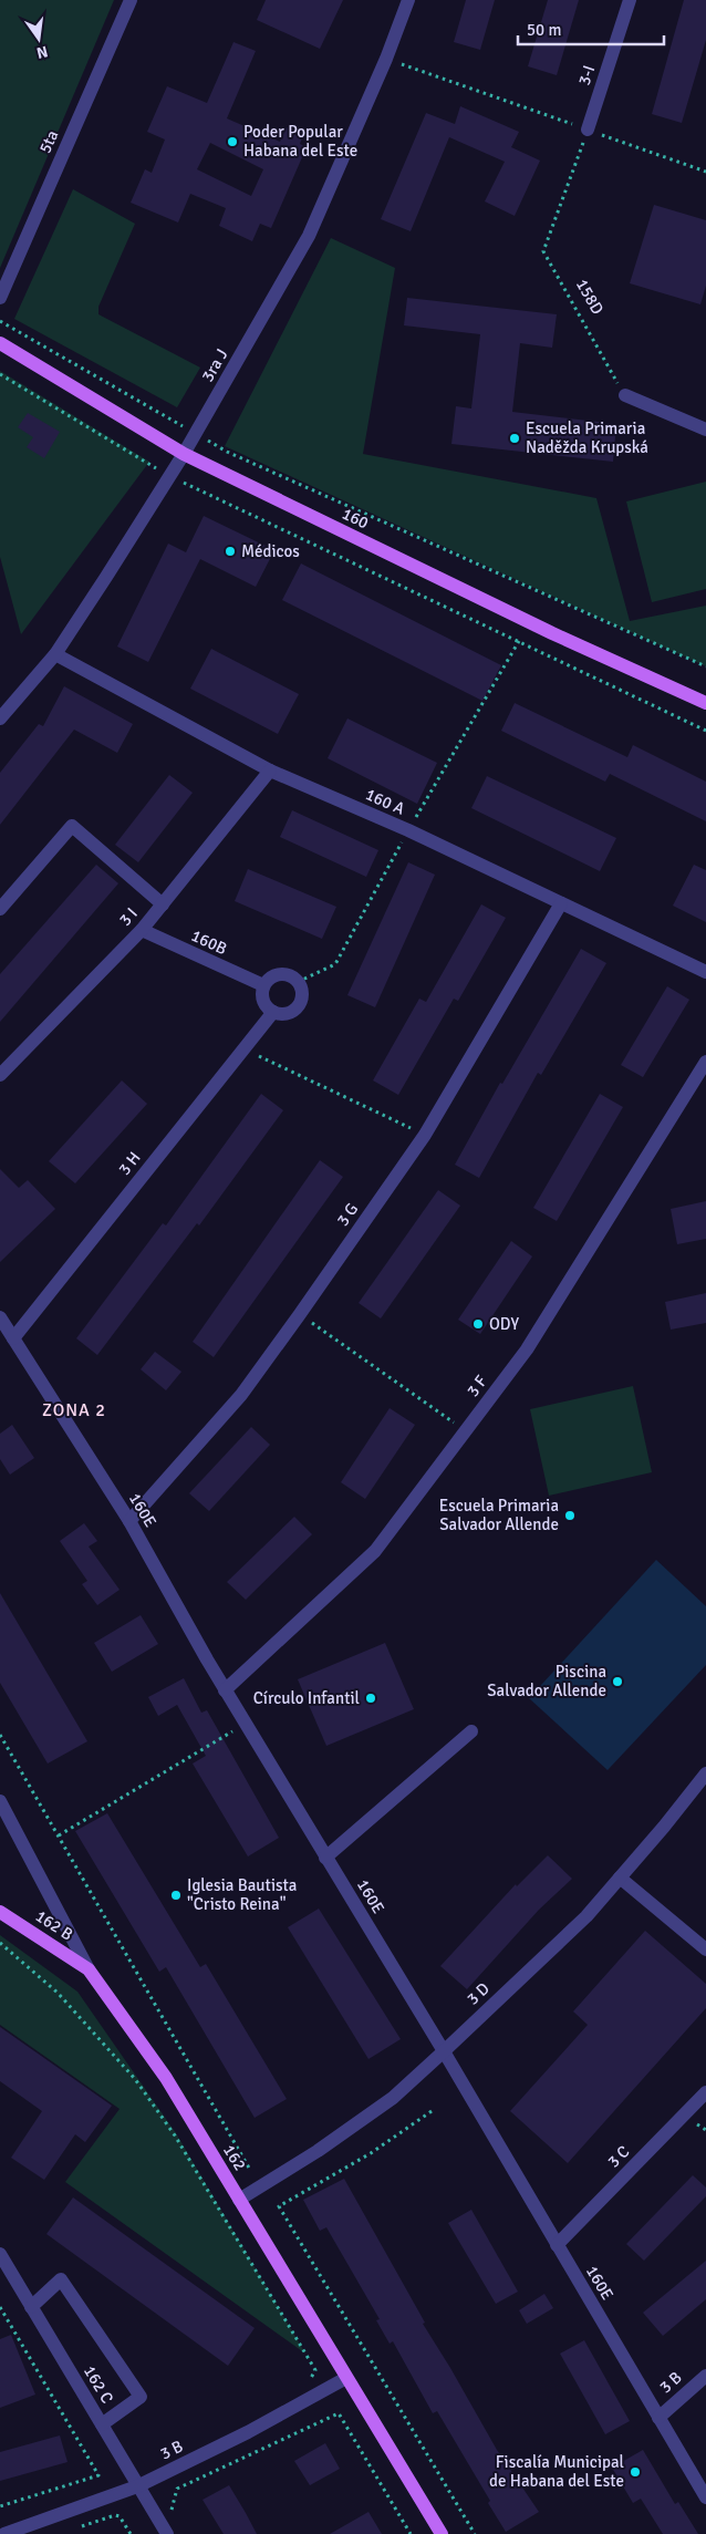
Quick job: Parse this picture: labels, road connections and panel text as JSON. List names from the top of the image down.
{
  "streets": {
    "main road": ["160", "162 B", "162"],
    "street": [
      "3-I",
      "5ta",
      "3ra J",
      "160 A",
      "3 I",
      "160B",
      "3 H",
      "3 G",
      "3 F",
      "160E",
      "3 D",
      "3 C",
      "3 B",
      "162 C"
    ],
    "path": ["158D"]
  },
  "crossings": [
    ["3-I", "158D"],
    ["3ra J", "160"],
    ["3ra J", "160 A"],
    ["160 A", "3 I"],
    ["160 A", "3 G"],
    ["3 I", "160B"],
    ["160B", "3 H"],
    ["3 H", "160E"],
    ["3 G", "160E"],
    ["3 F", "160E"],
    ["160E", "3 D"],
    ["160E", "3 C"],
    ["160E", "3 B"],
    ["162 B", "162"],
    ["3 D", "162"],
    ["162", "3 B"],
    ["3 B", "162 C"]
  ],
  "districts": ["ZONA 2"],
  "places": [
    "Poder Popular Habana del Este",
    "Escuela Primaria Naděžda Krupská",
    "Médicos",
    "ODY",
    "Escuela Primaria Salvador Allende",
    "Piscina Salvador Allende",
    "Círculo Infantil",
    "Iglesia Bautista \"Cristo Reina\"",
    "Fiscalía Municipal de Habana del Este"
  ],
  "scale_bar": "50 m",
  "north": "bottom"
}
